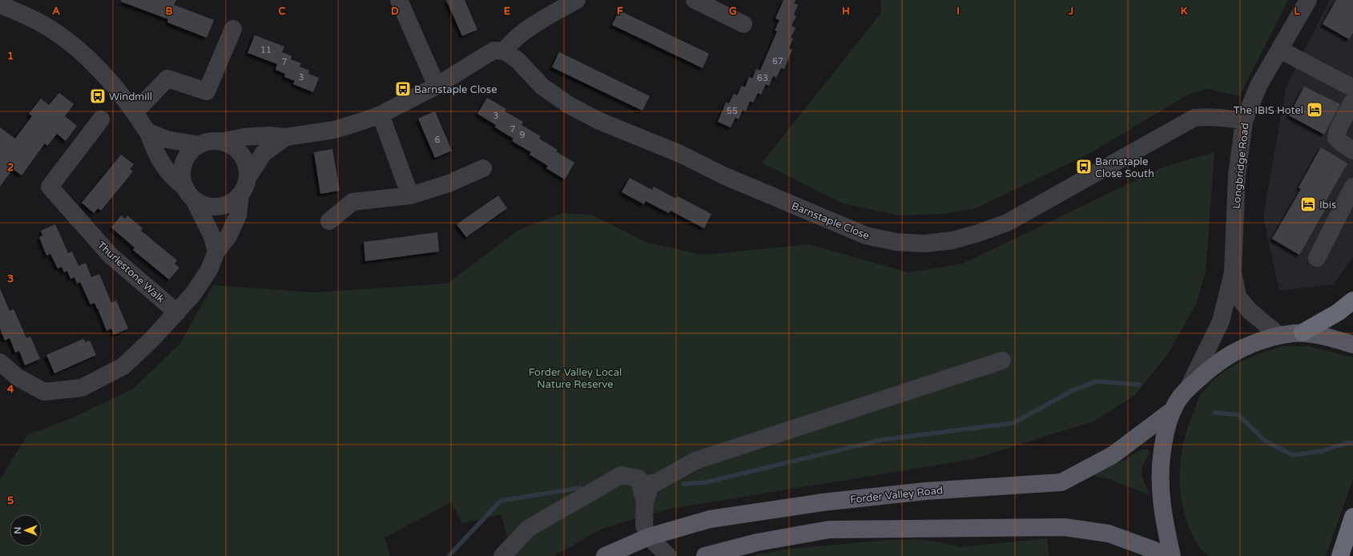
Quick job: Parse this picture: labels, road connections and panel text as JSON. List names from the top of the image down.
{
  "streets": {
    "main road": ["Forder Valley Road"],
    "street": ["Longbridge Road", "Barnstaple Close", "Thurlestone Walk"]
  },
  "crossings": [
    ["Longbridge Road", "Barnstaple Close"]
  ],
  "parks": ["Forder Valley Local Nature Reserve"],
  "places": {
    "bus stop": ["Barnstaple Close", "Windmill", "Barnstaple Close South"],
    "hotel": ["The IBIS Hotel", "Ibis"]
  },
  "house_numbers": [
    "11",
    "67",
    "7",
    "3",
    "63",
    "55",
    "3",
    "7",
    "9",
    "6"
  ],
  "north": "left",
  "grid": {
    "columns": [
      "A",
      "B",
      "C",
      "D",
      "E",
      "F",
      "G",
      "H",
      "I",
      "J",
      "K",
      "L"
    ],
    "rows": [
      "1",
      "2",
      "3",
      "4",
      "5"
    ]
  }
}
